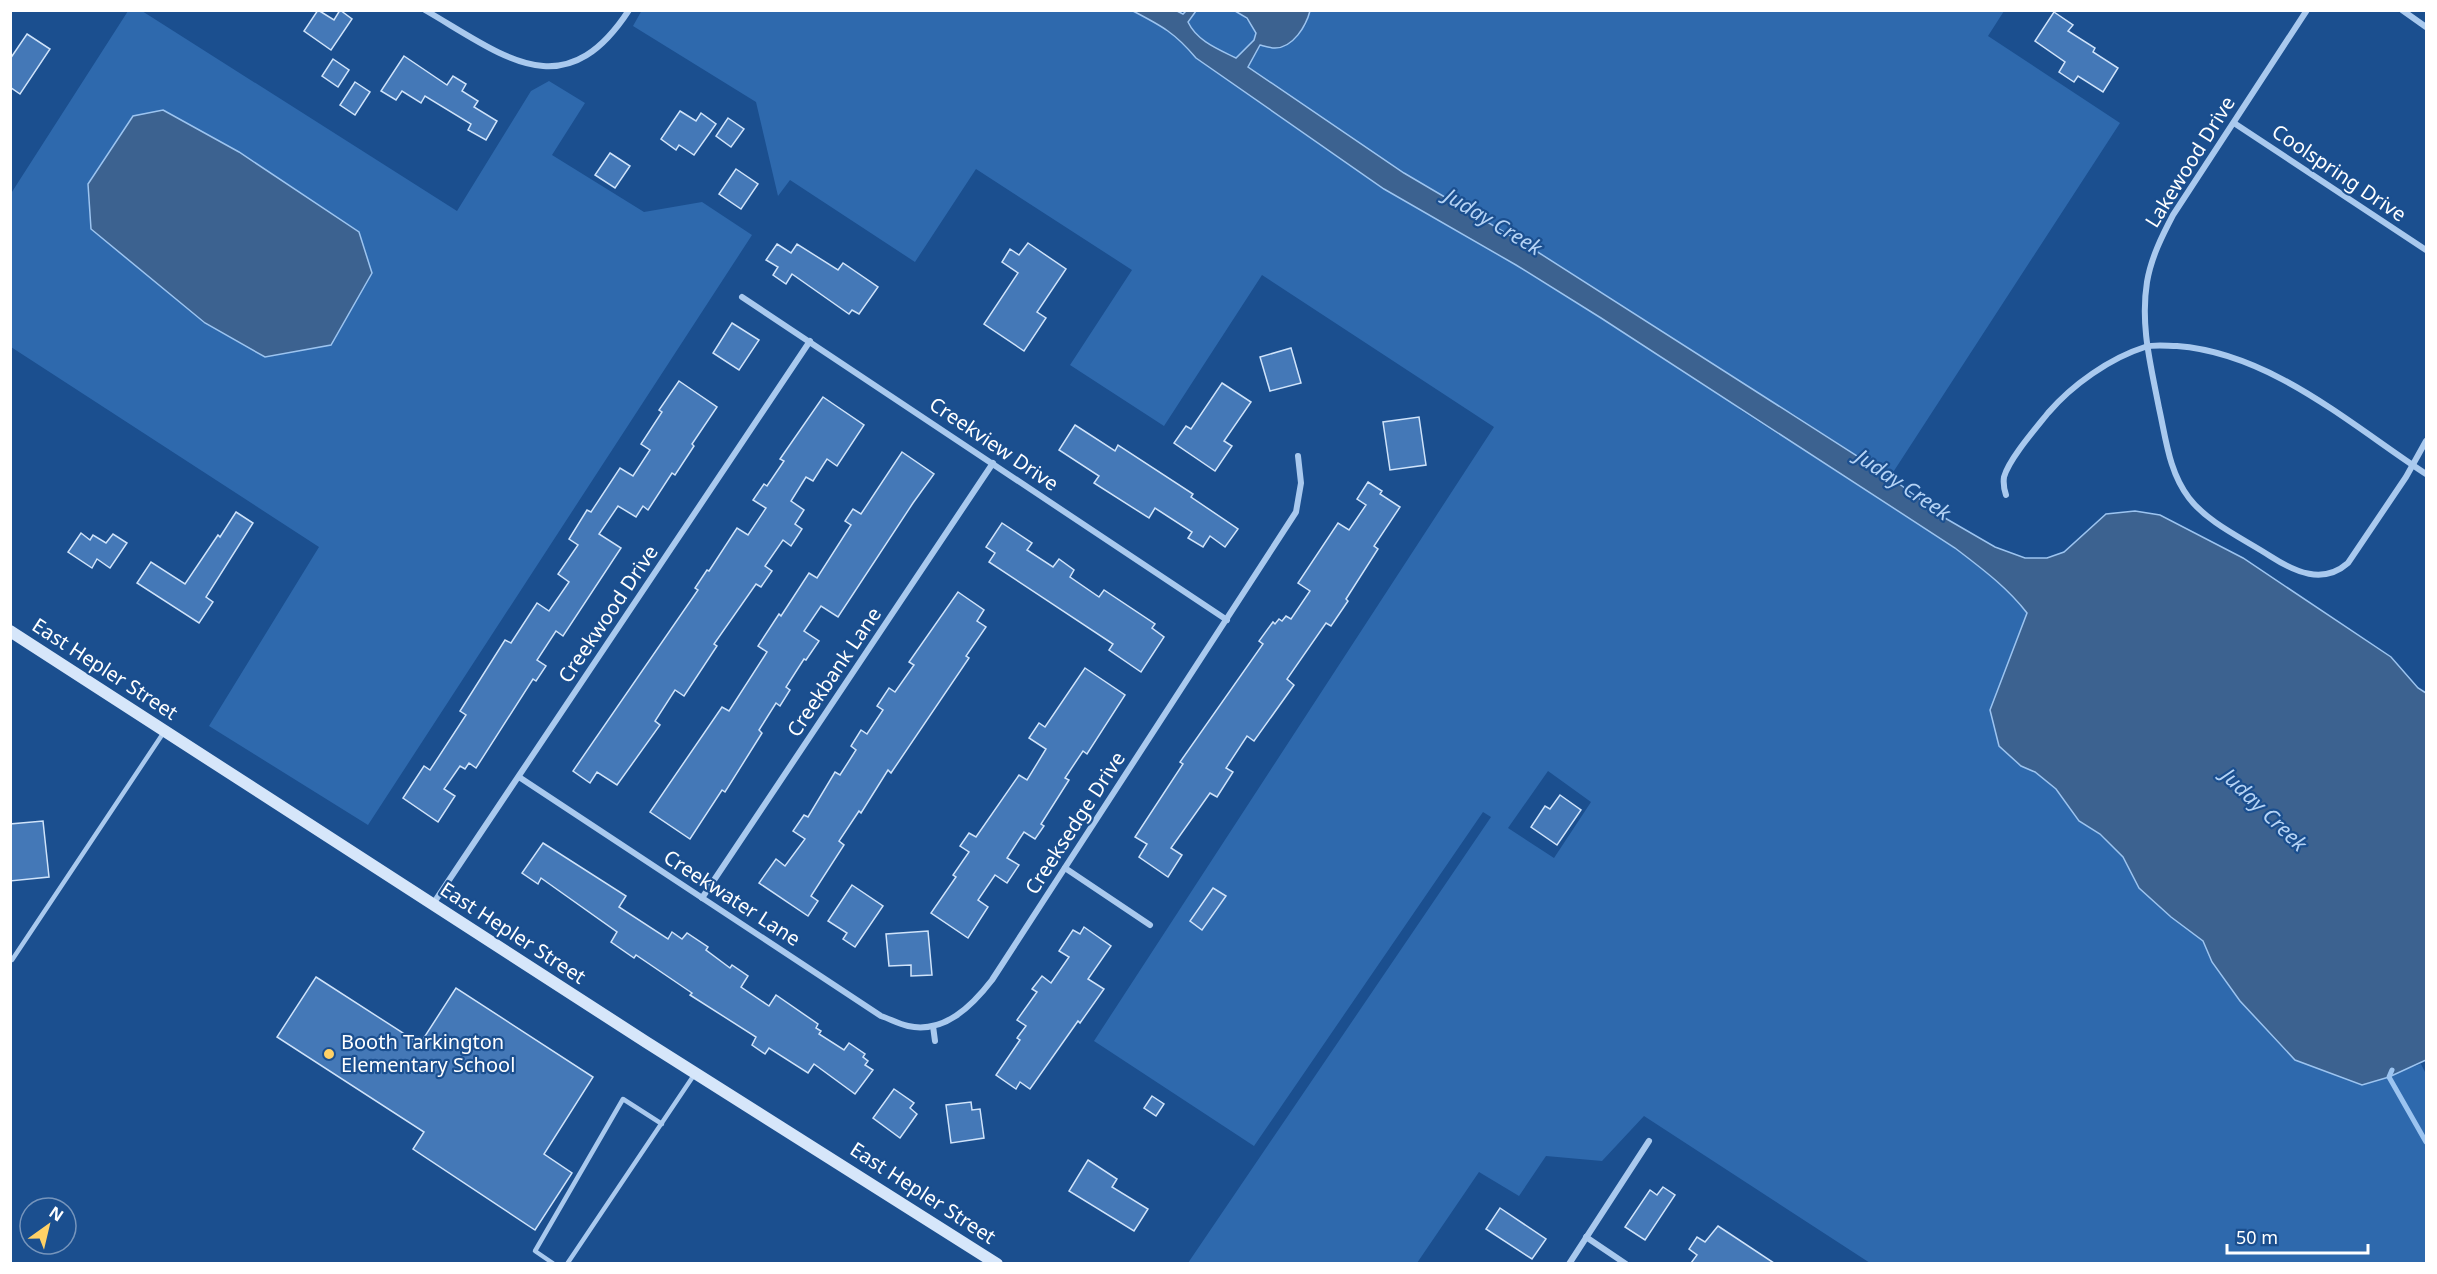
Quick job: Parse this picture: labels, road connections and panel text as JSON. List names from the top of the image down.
{
  "streets": {
    "street": [
      "Lakewood Drive",
      "Coolspring Drive",
      "Creekview Drive",
      "Creekwood Drive",
      "East Hepler Street",
      "Creekbank Lane",
      "Creeksedge Drive",
      "Creekwater Lane"
    ]
  },
  "crossings": [
    ["Lakewood Drive", "Coolspring Drive"],
    ["Creekview Drive", "Creekwood Drive"],
    ["Creekview Drive", "Creekbank Lane"],
    ["Creekview Drive", "Creeksedge Drive"],
    ["Creekwood Drive", "East Hepler Street"],
    ["Creekwood Drive", "Creekwater Lane"],
    ["Creekbank Lane", "Creekwater Lane"],
    ["Creeksedge Drive", "Creekwater Lane"]
  ],
  "water": ["Juday Creek"],
  "places": ["Booth Tarkington Elementary School"],
  "scale_bar": "50 m",
  "north": "top right"
}
